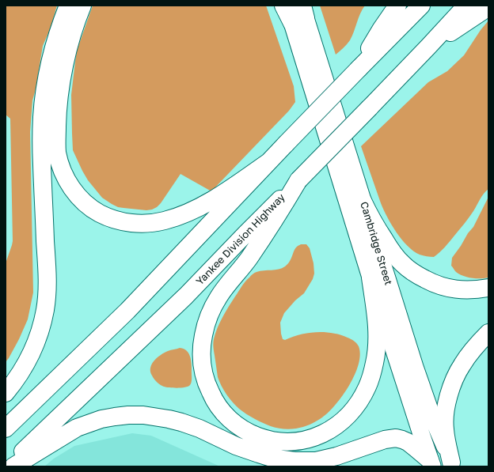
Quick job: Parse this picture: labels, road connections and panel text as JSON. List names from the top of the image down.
{
  "streets": {
    "highway": ["Yankee Division Highway", "Cambridge Street"]
  }
}
